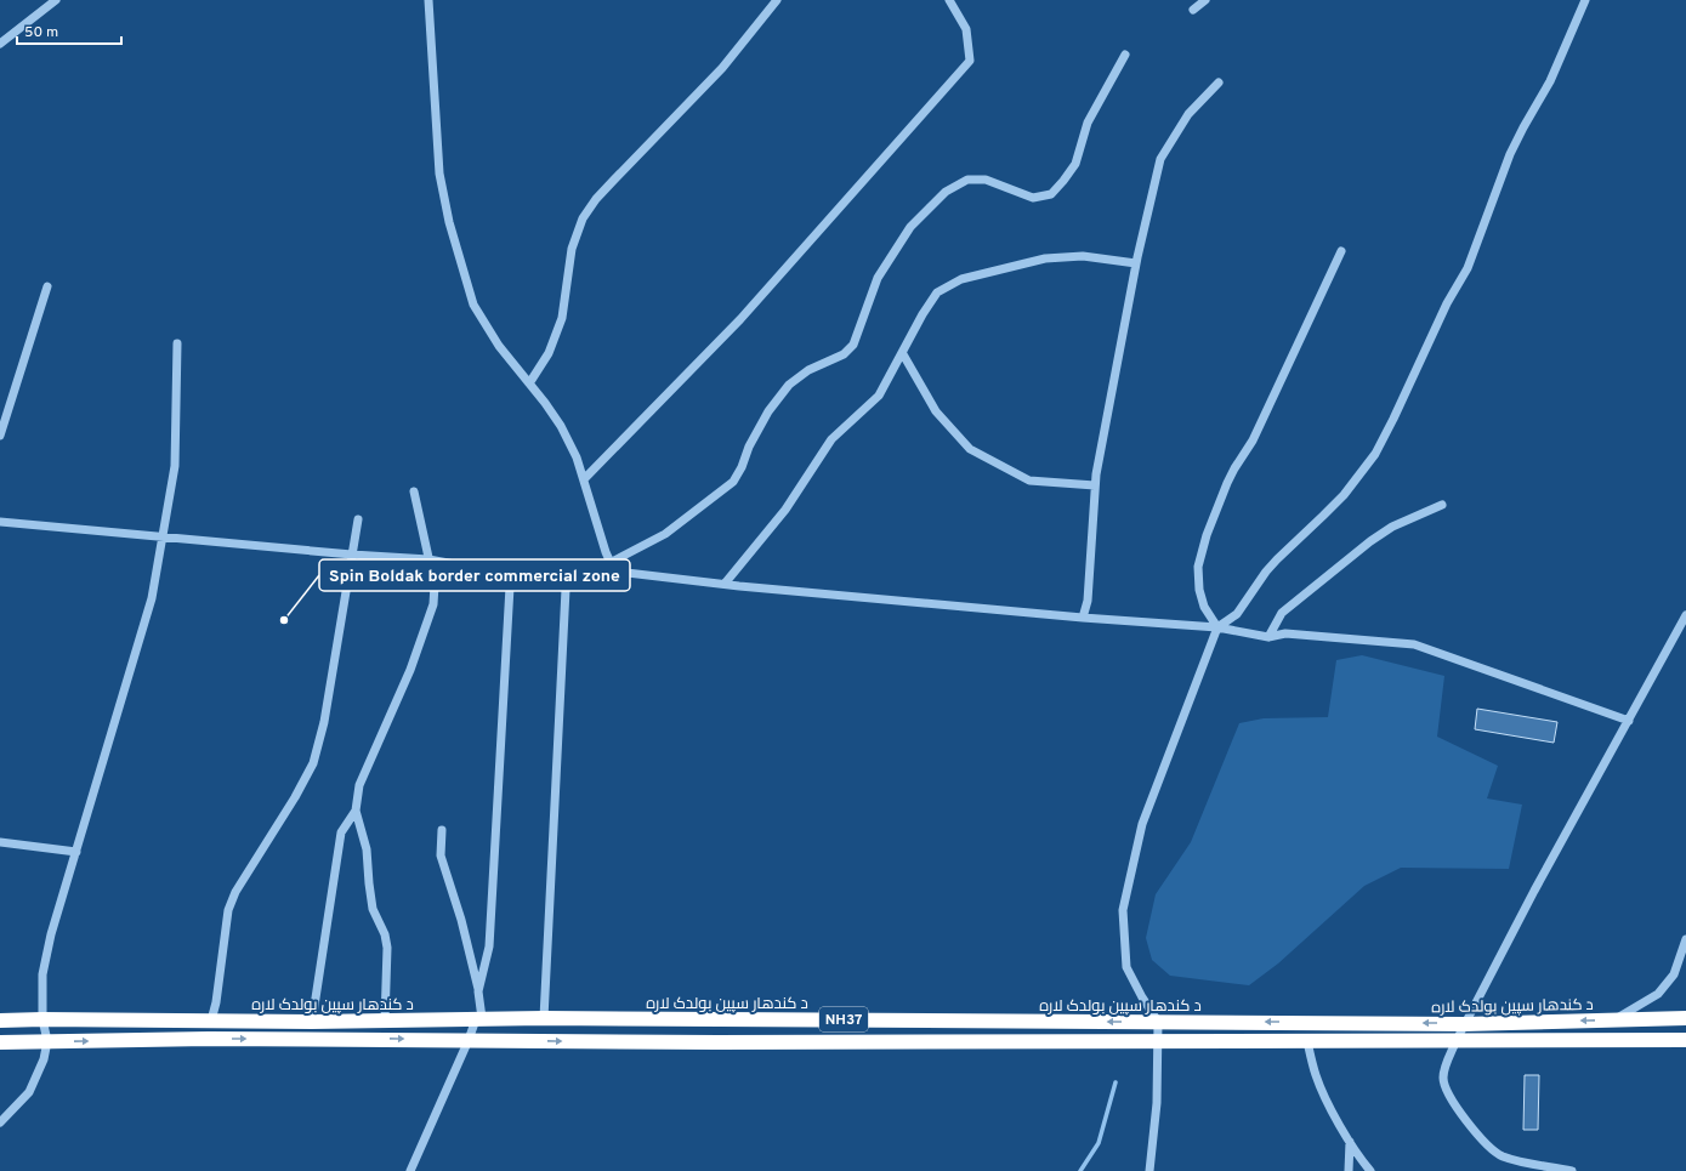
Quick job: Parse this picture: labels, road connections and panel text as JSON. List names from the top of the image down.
{
  "streets": {
    "highway": ["د کندهار سپین بولدک لاره", "NH37"]
  },
  "places": ["Spin Boldak border commercial zone"],
  "scale_bar": "50 m"
}
